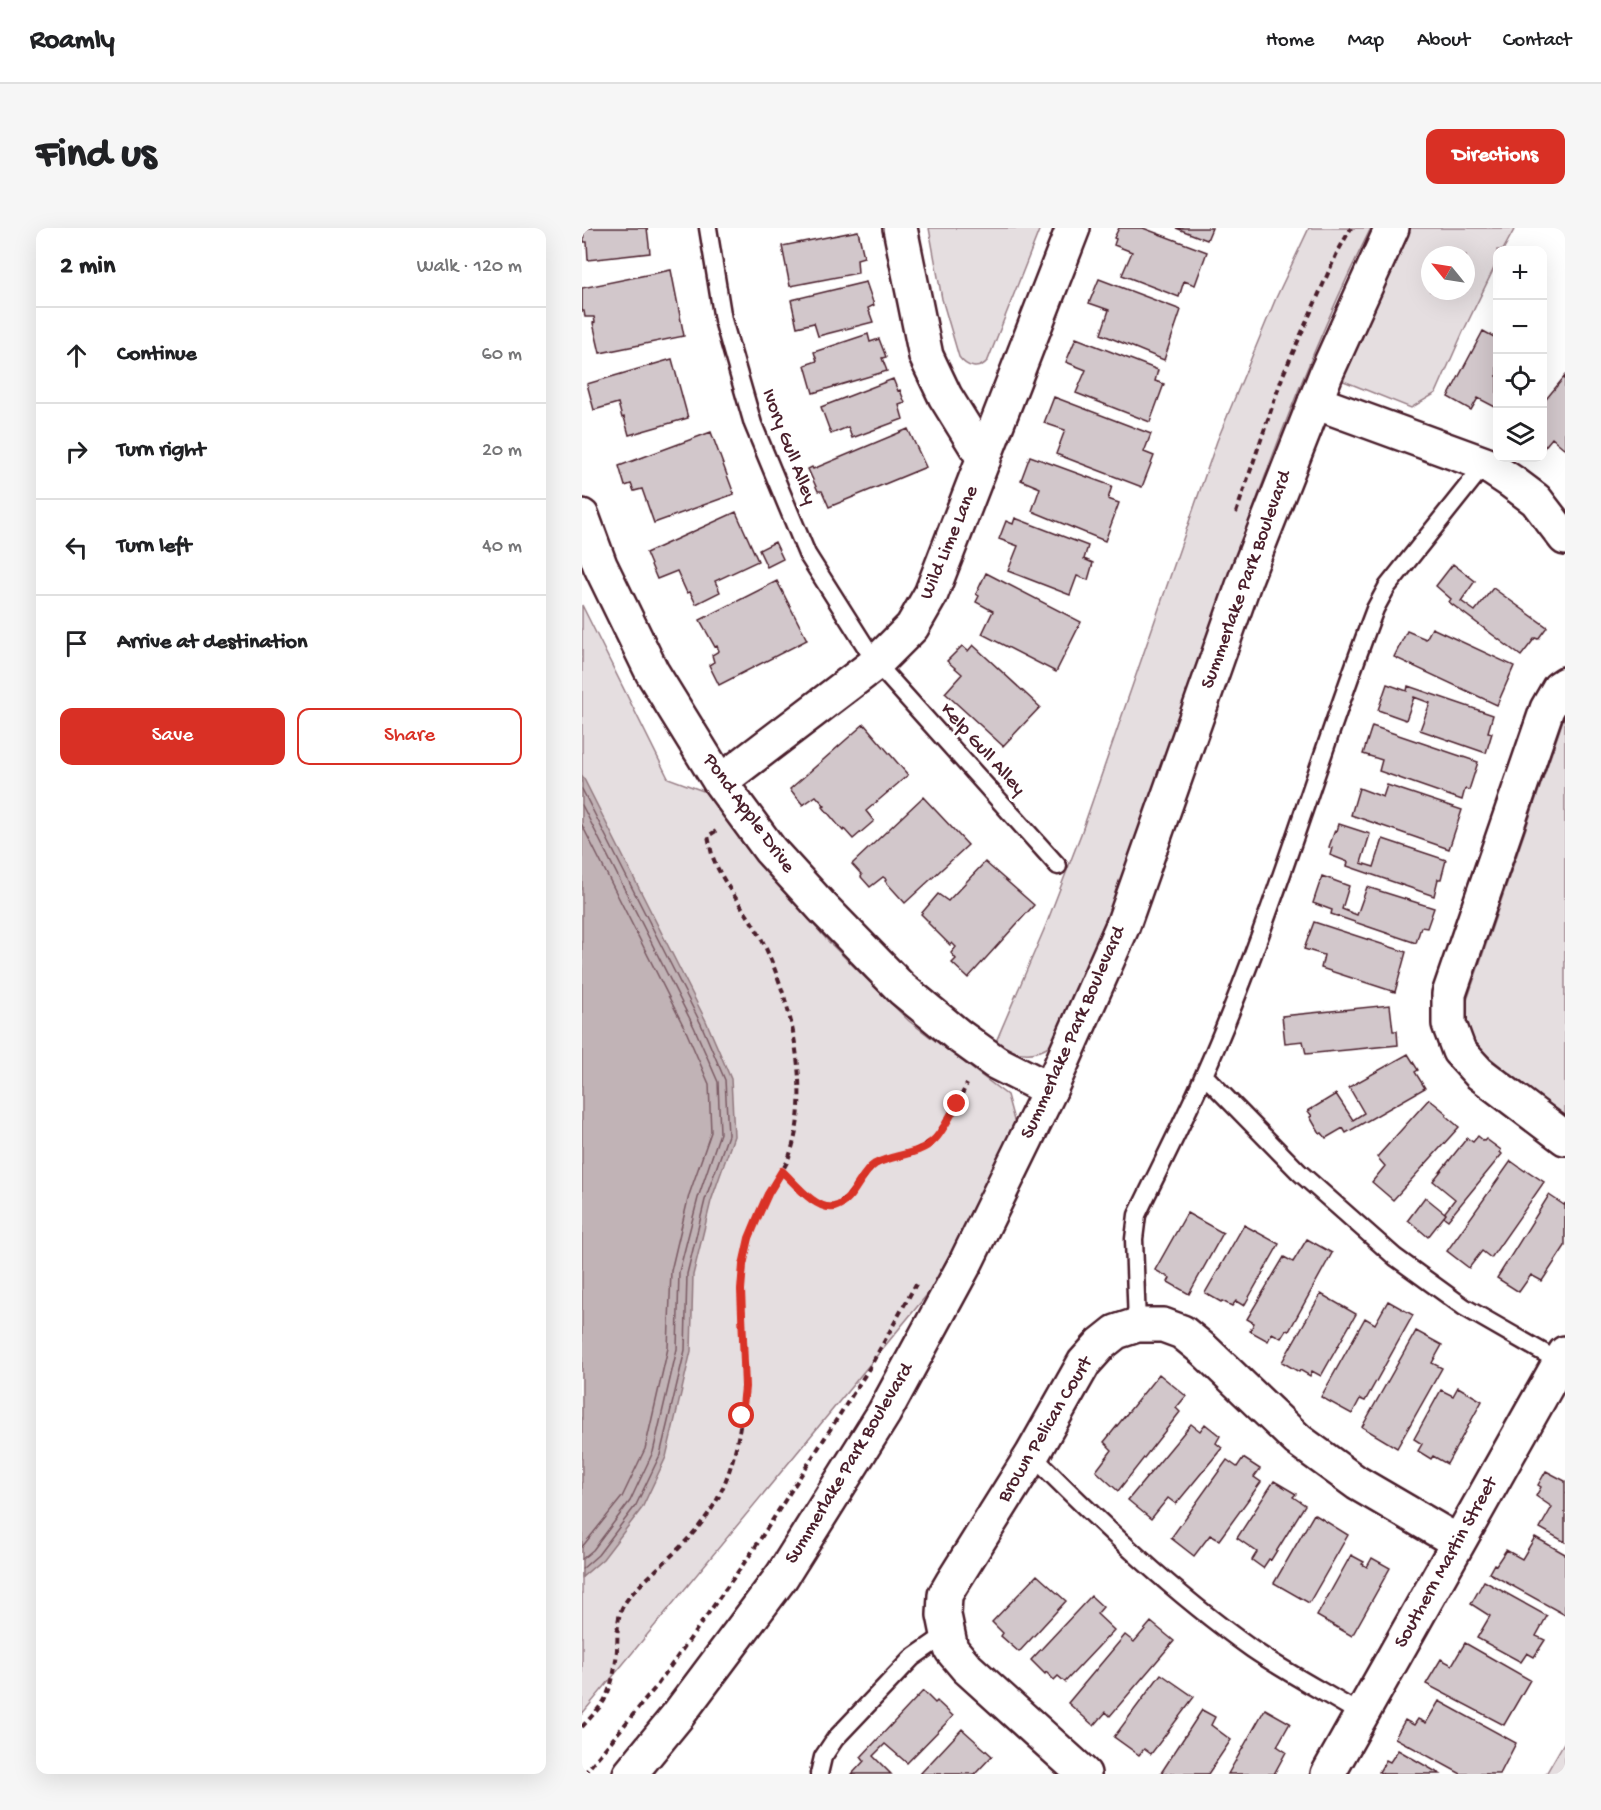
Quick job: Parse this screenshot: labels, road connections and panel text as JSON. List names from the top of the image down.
{
  "streets": {
    "street": [
      "Wild Lime Lane",
      "Summerlake Park Boulevard",
      "Pond Apple Drive",
      "Brown Pelican Court",
      "Southern Martin Street"
    ],
    "lane": ["Ivory Gull Alley", "Kelp Gull Alley"]
  },
  "crossings": [
    ["Ivory Gull Alley", "Wild Lime Lane"],
    ["Ivory Gull Alley", "Kelp Gull Alley"],
    ["Wild Lime Lane", "Kelp Gull Alley"],
    ["Wild Lime Lane", "Pond Apple Drive"],
    ["Summerlake Park Boulevard", "Pond Apple Drive"],
    ["Brown Pelican Court", "Southern Martin Street"]
  ],
  "north": "top left",
  "page": {
    "header": "Roamly",
    "nav": [
      "Home",
      "Map",
      "About",
      "Contact"
    ],
    "buttons": [
      "Directions",
      ["Save", "Share"]
    ],
    "title": "Find us",
    "heading": ["2 min", "Walk · 120 m"],
    "map_buttons": ["+", "−"],
    "list": [
      ["Continue", "60 m"],
      ["Turn right", "20 m"],
      ["Turn left", "40 m"],
      "Arrive at destination"
    ]
  }
}
